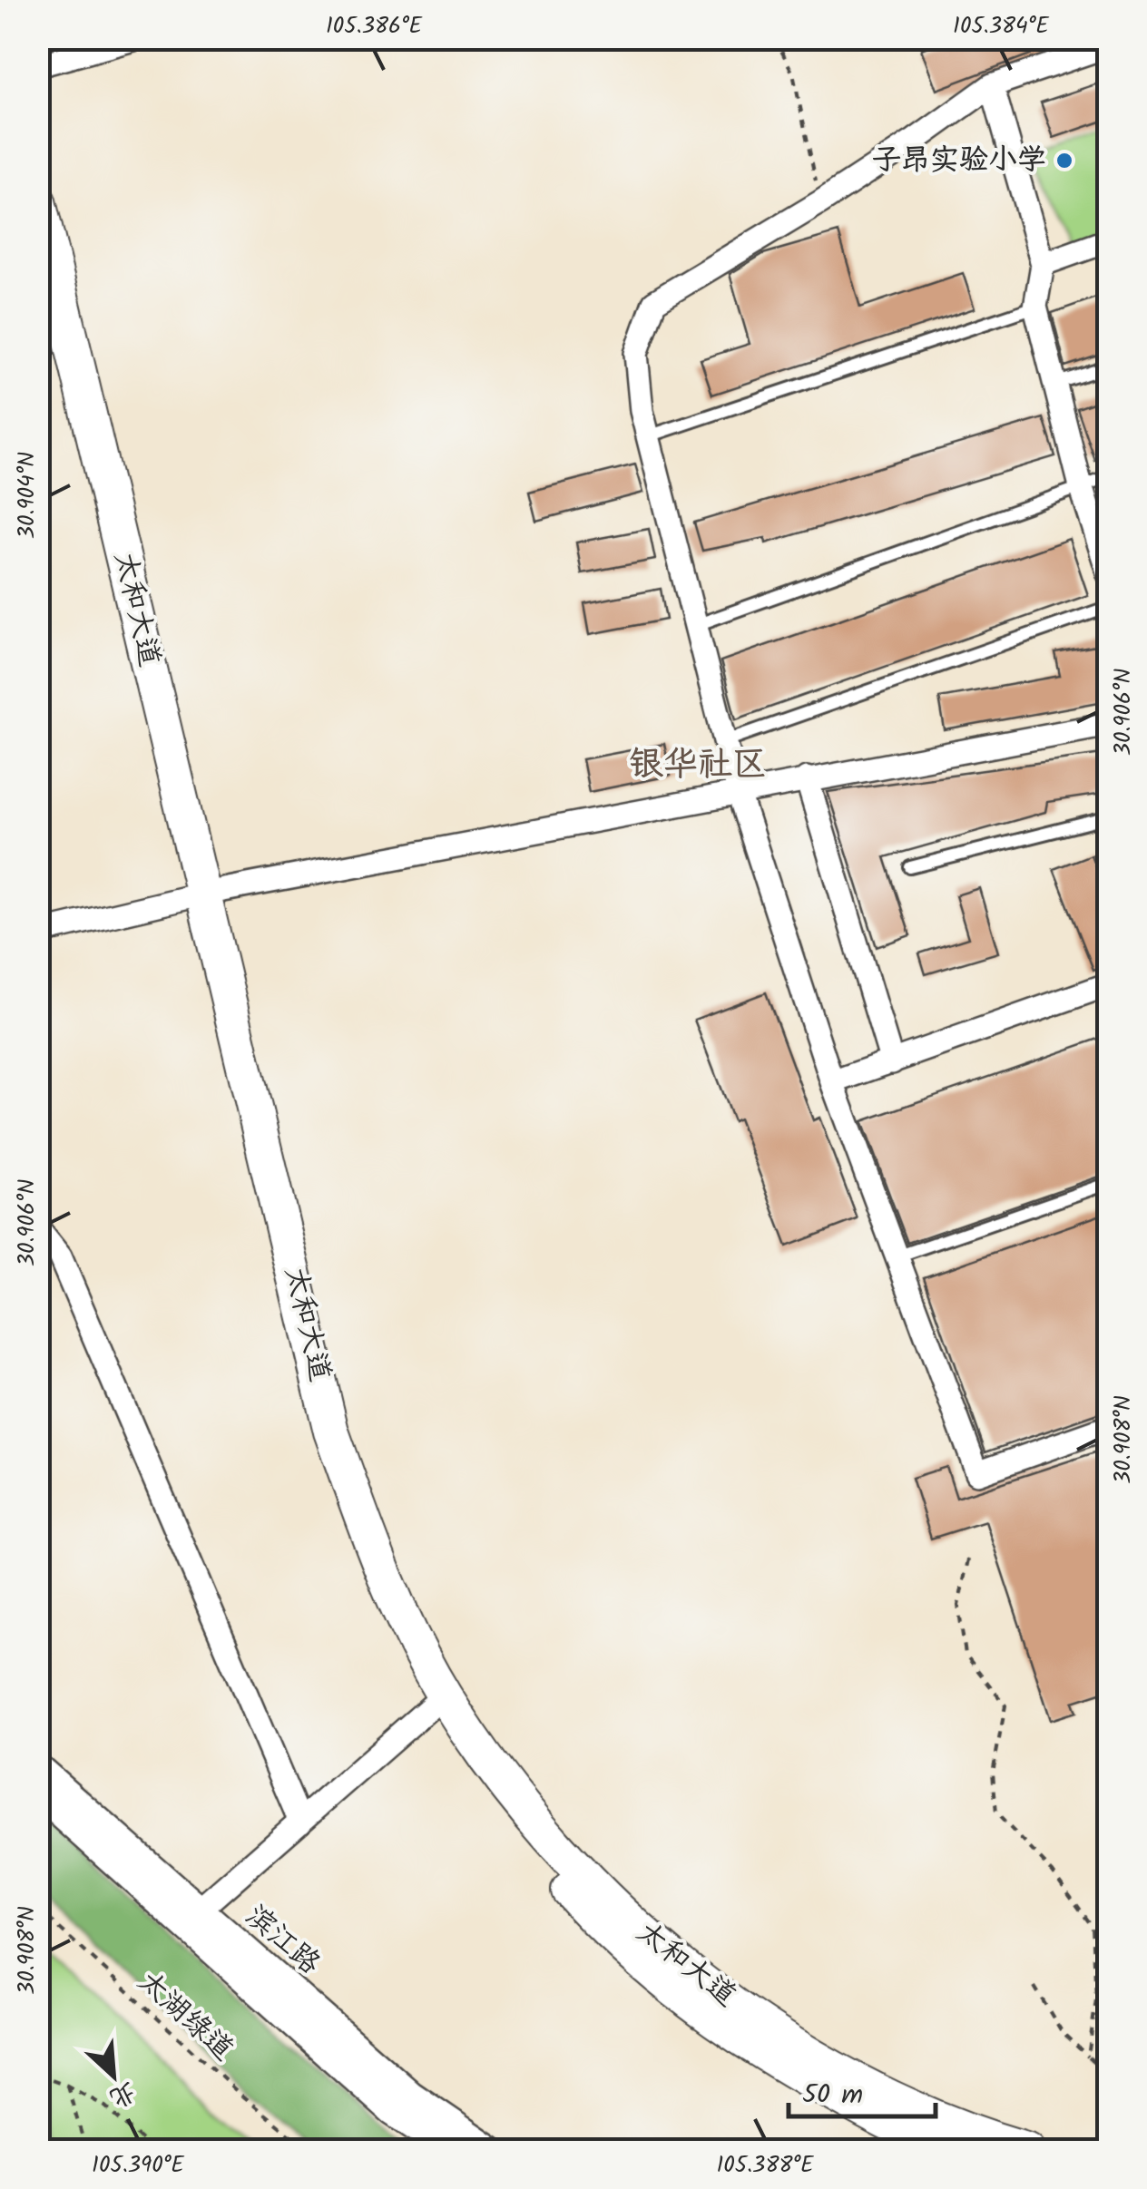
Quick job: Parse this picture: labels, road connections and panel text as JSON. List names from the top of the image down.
{
  "streets": {
    "main road": ["太和大道"],
    "street": ["滨江路"],
    "path": ["太湖绿道"]
  },
  "districts": ["银华社区"],
  "places": ["子昂实验小学"],
  "scale_bar": "50 m",
  "north": "bottom right",
  "coordinates": [
    "105.386°E",
    "105.384°E",
    "30.904°N",
    "30.906°N",
    "30.908°N",
    "105.390°E",
    "105.388°E"
  ]
}
